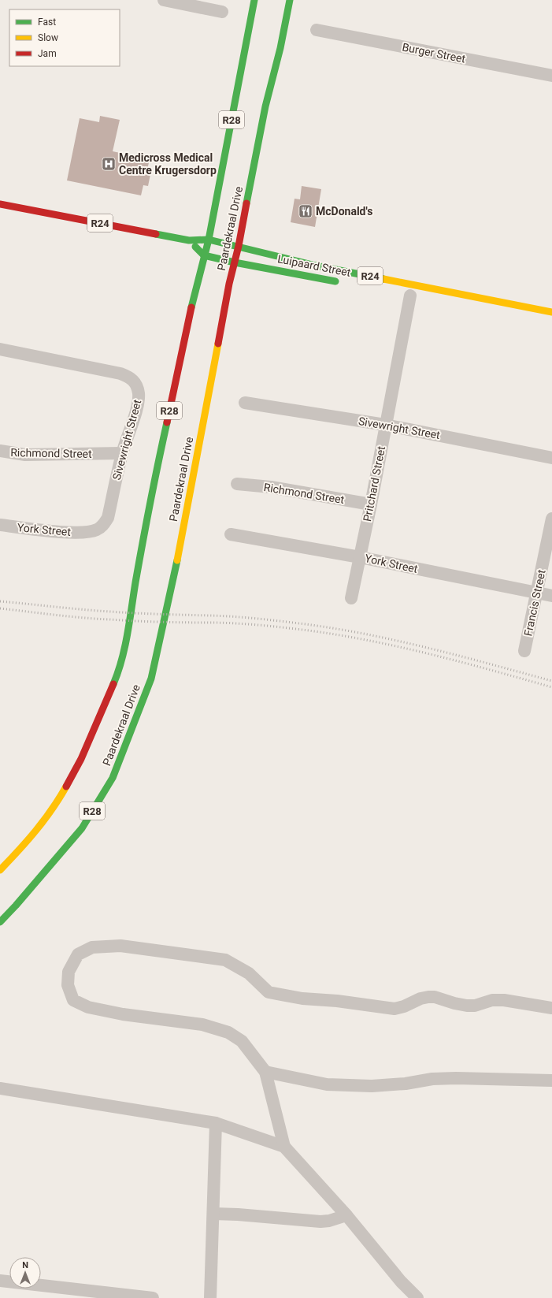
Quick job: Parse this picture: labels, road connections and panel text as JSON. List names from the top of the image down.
{
  "streets": {
    "main road": [
      "R28",
      "R24",
      "Paardekraal Drive",
      "Luipaard Street"
    ],
    "street": [
      "Burger Street",
      "Sivewright Street",
      "Richmond Street",
      "Pritchard Street",
      "York Street",
      "Francis Street"
    ]
  },
  "crossings": [
    ["Paardekraal Drive", "Luipaard Street"],
    ["Sivewright Street", "Richmond Street"],
    ["Sivewright Street", "Pritchard Street"],
    ["Sivewright Street", "York Street"],
    ["Richmond Street", "Pritchard Street"],
    ["Pritchard Street", "York Street"],
    ["York Street", "Francis Street"]
  ],
  "places": {
    "hospital": ["Medicross Medical Centre Krugersdorp"],
    "restaurant": ["McDonald's"]
  },
  "legend": ["Fast", "Slow", "Jam"],
  "north": "top"
}
